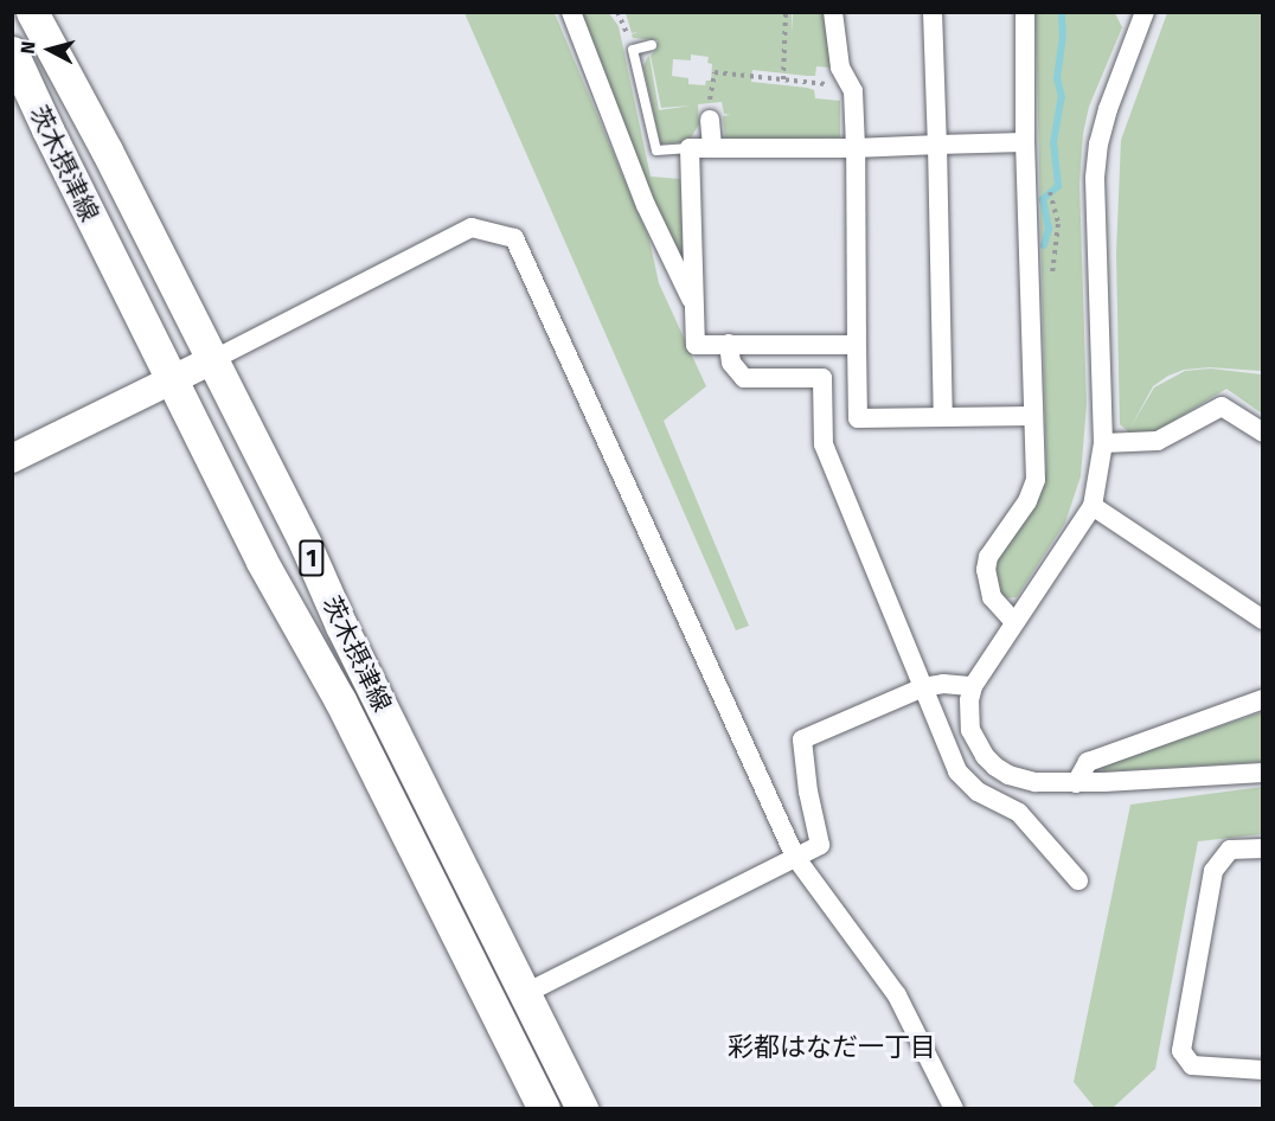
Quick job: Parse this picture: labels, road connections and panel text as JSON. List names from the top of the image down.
{
  "streets": {
    "main road": ["茨木摂津線", "1"]
  },
  "districts": ["彩都はなだ一丁目"],
  "north": "left"
}
